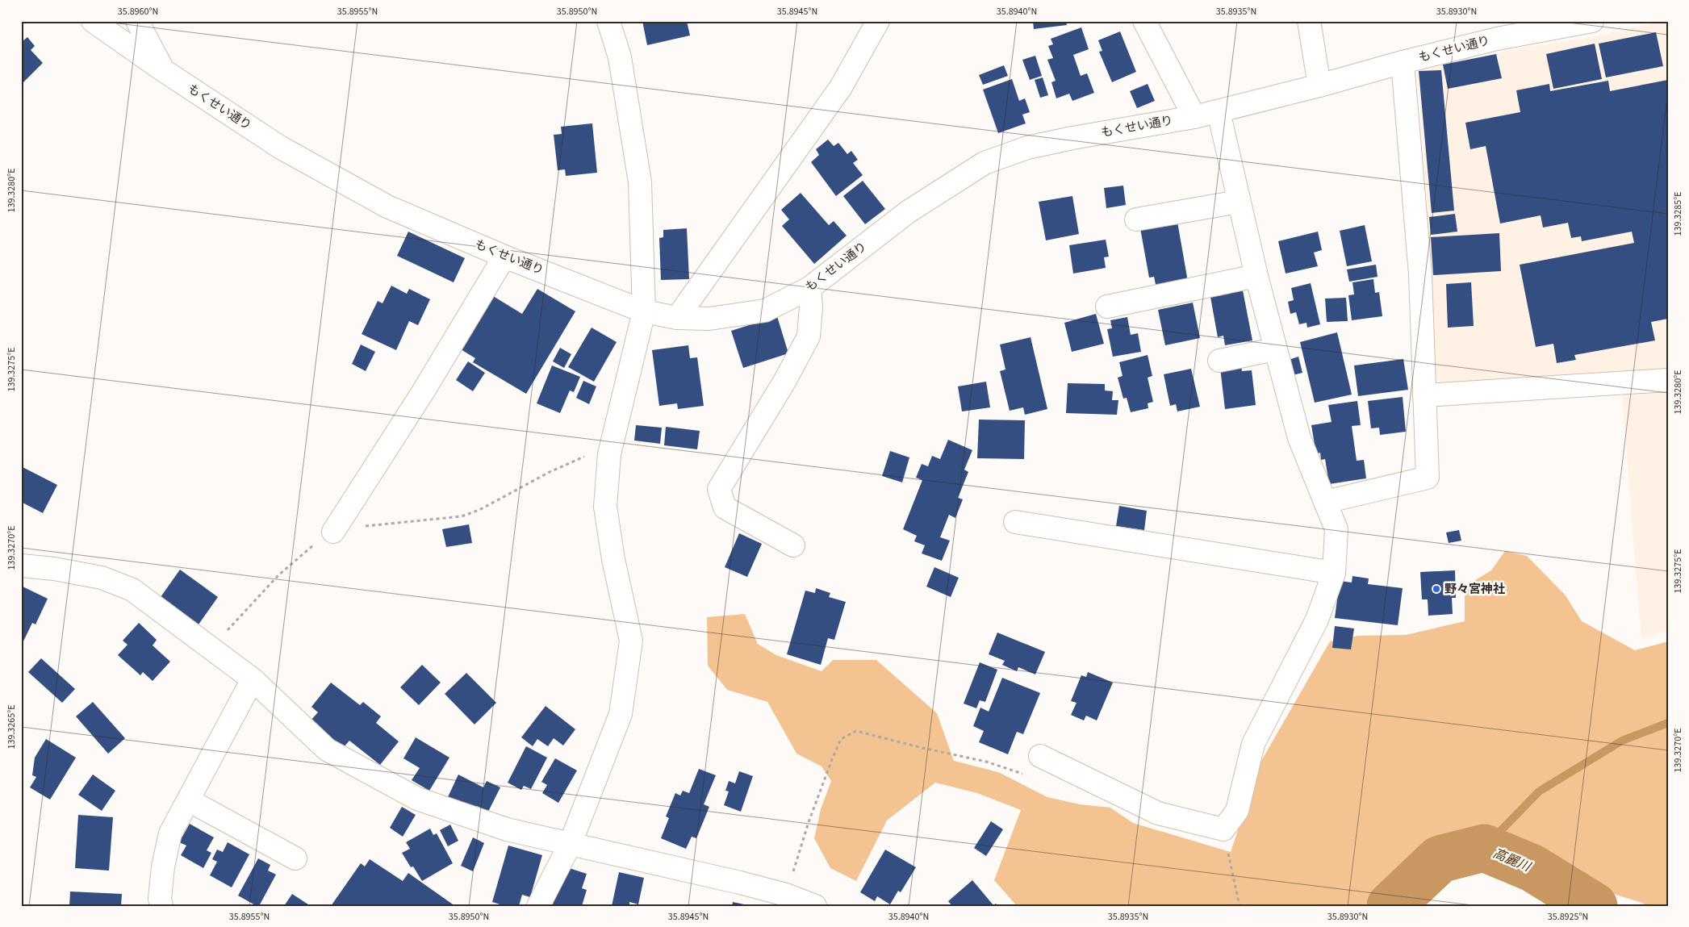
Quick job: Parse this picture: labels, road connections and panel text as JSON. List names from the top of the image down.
{
  "streets": {
    "street": ["もくせい通り"]
  },
  "water": ["高麗川"],
  "places": ["野々宮神社"],
  "coordinates": [
    "35.8960°N",
    "35.8955°N",
    "35.8950°N",
    "35.8945°N",
    "35.8940°N",
    "35.8935°N",
    "35.8930°N",
    "139.3280°E",
    "139.3285°E",
    "139.3275°E",
    "139.3270°E",
    "139.3265°E",
    "35.8925°N"
  ]
}
